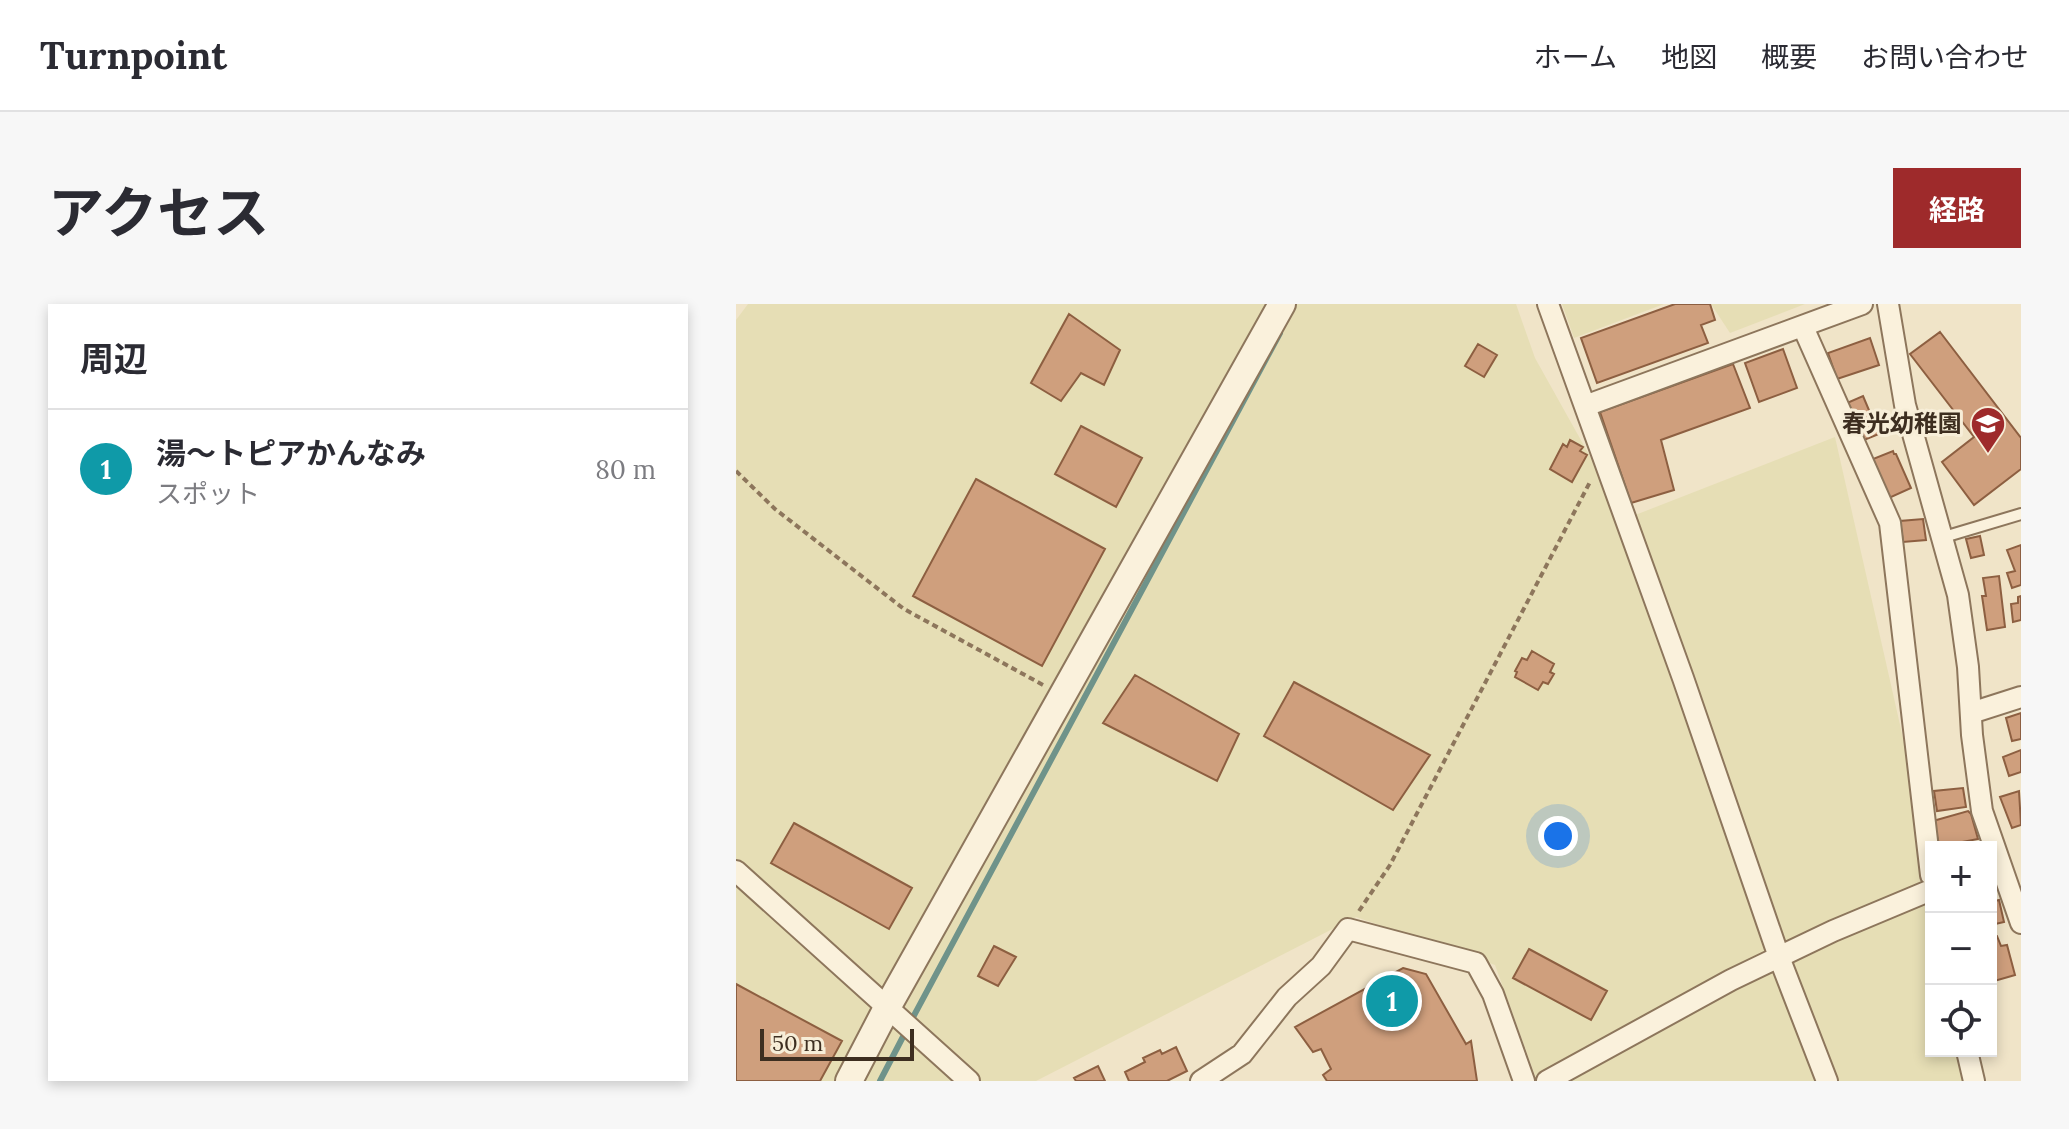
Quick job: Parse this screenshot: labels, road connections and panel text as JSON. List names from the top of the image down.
{
  "places": {
    "school or university": ["春光幼稚園"]
  },
  "scale_bar": "50 m",
  "page": {
    "header": "Turnpoint",
    "nav": [
      "ホーム",
      "地図",
      "概要",
      "お問い合わせ"
    ],
    "title": "アクセス",
    "buttons": "経路",
    "heading": "周辺",
    "list": [
      {
        "mark": "1",
        "name": "湯～トピアかんなみ",
        "note": "スポット",
        "value": "80 m"
      }
    ],
    "map_buttons": ["+", "−"],
    "pins": "1",
    "scale": "50 m"
  }
}
